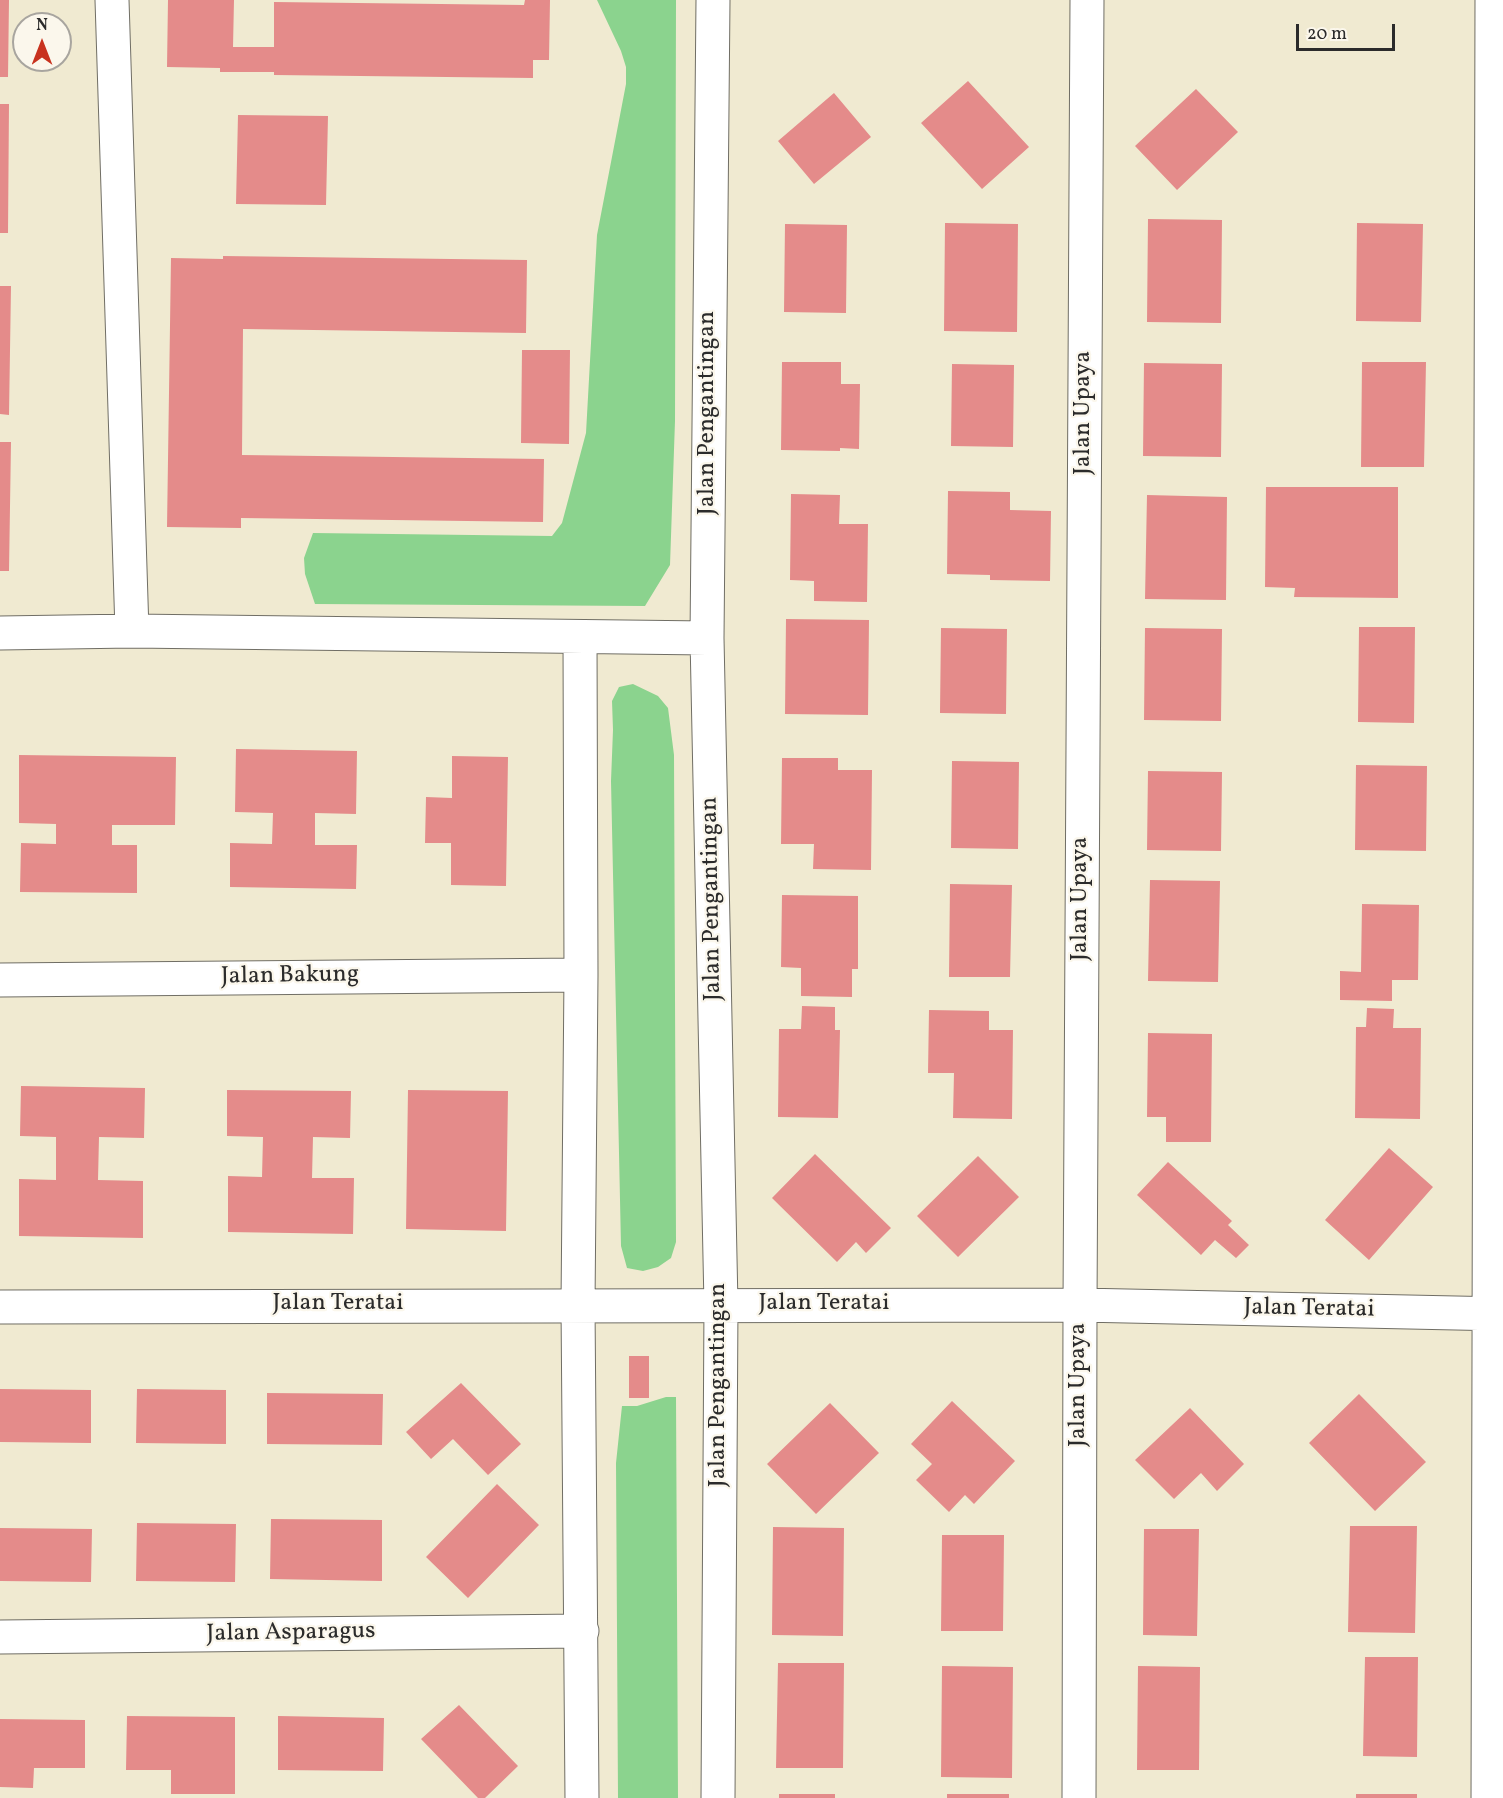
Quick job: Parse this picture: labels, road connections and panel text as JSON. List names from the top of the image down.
{
  "streets": {
    "street": [
      "Jalan Pengantingan",
      "Jalan Upaya",
      "Jalan Bakung",
      "Jalan Teratai",
      "Jalan Asparagus"
    ]
  },
  "crossings": [
    ["Jalan Pengantingan", "Jalan Teratai"],
    ["Jalan Upaya", "Jalan Teratai"]
  ],
  "scale_bar": "20 m",
  "north": "top"
}
